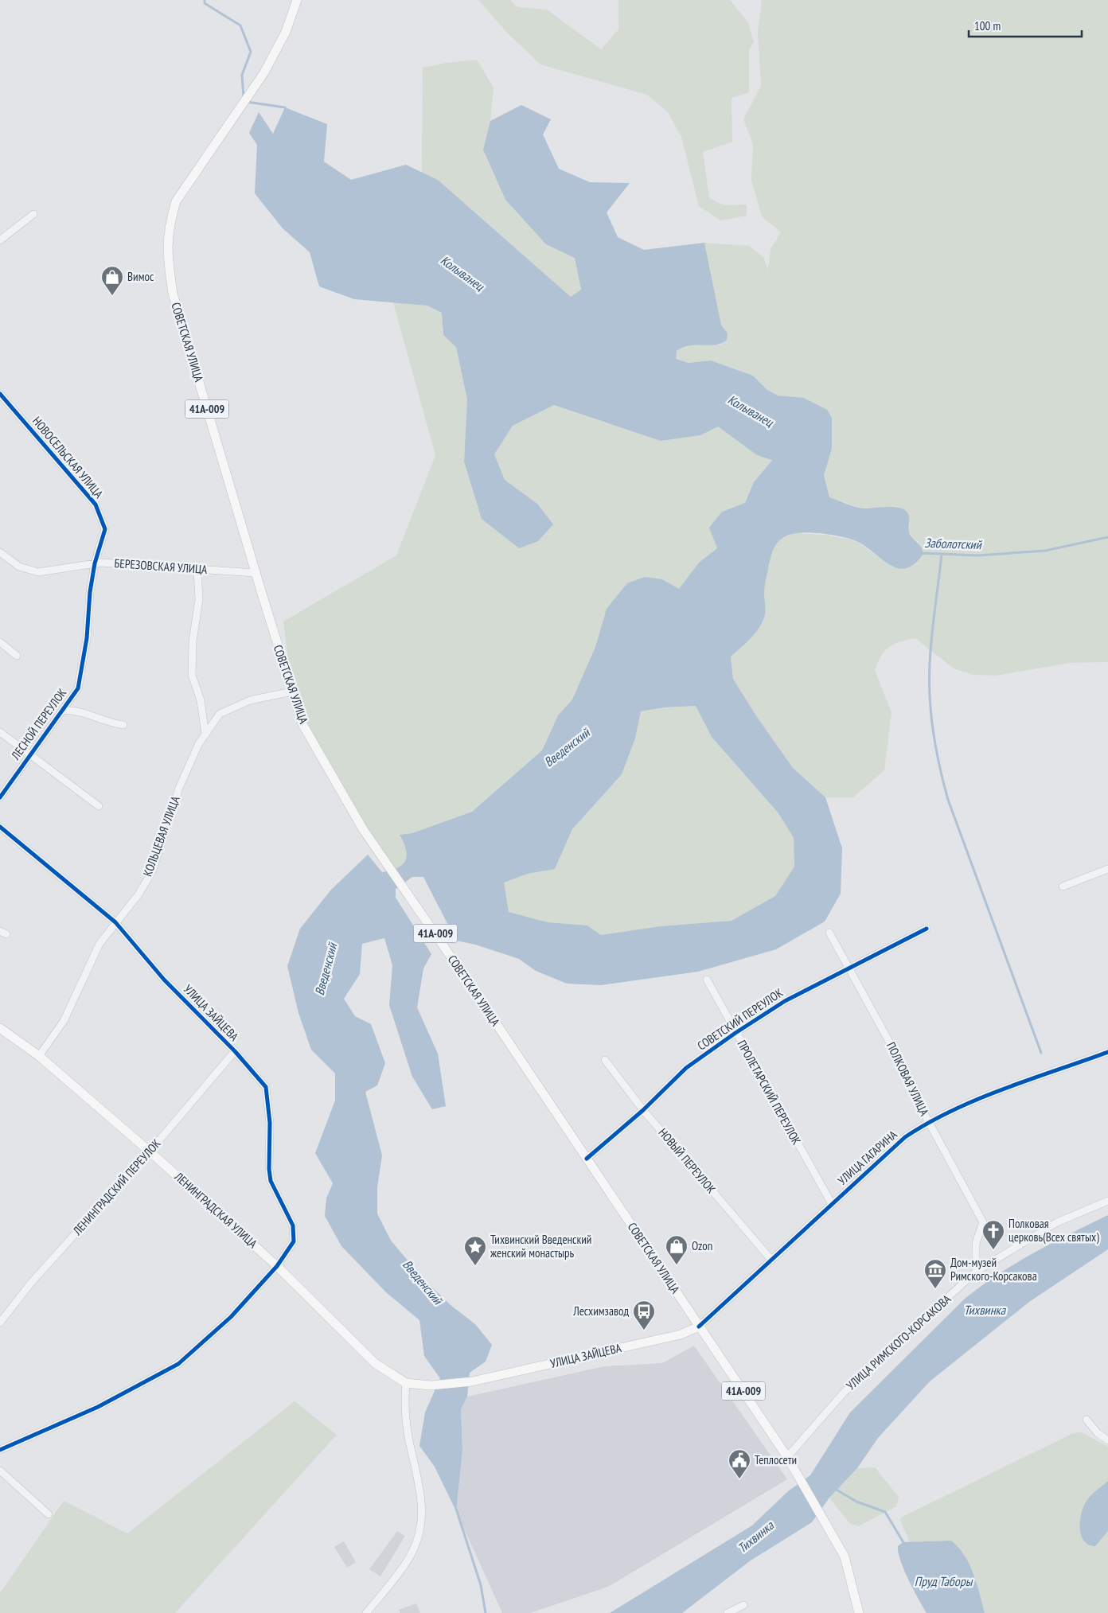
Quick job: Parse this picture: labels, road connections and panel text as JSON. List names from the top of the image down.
{
  "streets": {
    "main road": [
      "СОВЕТСКАЯ УЛИЦА",
      "41А-009",
      "УЛИЦА ЗАЙЦЕВА",
      "ЛЕНИНГРАДСКАЯ УЛИЦА"
    ],
    "street": [
      "НОВОСЕЛЬСКАЯ УЛИЦА",
      "БЕРЕЗОВСКАЯ УЛИЦА",
      "ЛЕСНОЙ ПЕРЕУЛОК",
      "КОЛЬЦЕВАЯ УЛИЦА",
      "СОВЕТСКИЙ ПЕРЕУЛОК",
      "ПОЛКОВАЯ УЛИЦА",
      "ПРОЛЕТАРСКИЙ ПЕРЕУЛОК",
      "УЛИЦА ГАГАРИНА",
      "НОВЫЙ ПЕРЕУЛОК",
      "ЛЕНИНГРАДСКИЙ ПЕРЕУЛОК",
      "УЛИЦА РИМСКОГО-КОРСАКОВА"
    ]
  },
  "crossings": [
    ["СОВЕТСКАЯ УЛИЦА", "41А-009"],
    ["СОВЕТСКАЯ УЛИЦА", "БЕРЕЗОВСКАЯ УЛИЦА"],
    ["СОВЕТСКАЯ УЛИЦА", "КОЛЬЦЕВАЯ УЛИЦА"],
    ["СОВЕТСКАЯ УЛИЦА", "УЛИЦА ЗАЙЦЕВА"],
    ["СОВЕТСКАЯ УЛИЦА", "СОВЕТСКИЙ ПЕРЕУЛОК"],
    ["СОВЕТСКАЯ УЛИЦА", "УЛИЦА ГАГАРИНА"],
    ["41А-009", "УЛИЦА ЗАЙЦЕВА"],
    ["41А-009", "УЛИЦА ГАГАРИНА"],
    ["41А-009", "УЛИЦА РИМСКОГО-КОРСАКОВА"],
    ["НОВОСЕЛЬСКАЯ УЛИЦА", "БЕРЕЗОВСКАЯ УЛИЦА"],
    ["НОВОСЕЛЬСКАЯ УЛИЦА", "ЛЕСНОЙ ПЕРЕУЛОК"],
    ["БЕРЕЗОВСКАЯ УЛИЦА", "ЛЕСНОЙ ПЕРЕУЛОК"],
    ["КОЛЬЦЕВАЯ УЛИЦА", "УЛИЦА ЗАЙЦЕВА"],
    ["КОЛЬЦЕВАЯ УЛИЦА", "ЛЕНИНГРАДСКАЯ УЛИЦА"],
    ["УЛИЦА ЗАЙЦЕВА", "УЛИЦА ГАГАРИНА"],
    ["УЛИЦА ЗАЙЦЕВА", "ЛЕНИНГРАДСКИЙ ПЕРЕУЛОК"],
    ["УЛИЦА ЗАЙЦЕВА", "ЛЕНИНГРАДСКАЯ УЛИЦА"],
    ["СОВЕТСКИЙ ПЕРЕУЛОК", "ПОЛКОВАЯ УЛИЦА"],
    ["СОВЕТСКИЙ ПЕРЕУЛОК", "ПРОЛЕТАРСКИЙ ПЕРЕУЛОК"],
    ["СОВЕТСКИЙ ПЕРЕУЛОК", "НОВЫЙ ПЕРЕУЛОК"],
    ["ПОЛКОВАЯ УЛИЦА", "УЛИЦА ГАГАРИНА"],
    ["ПОЛКОВАЯ УЛИЦА", "УЛИЦА РИМСКОГО-КОРСАКОВА"],
    ["ПРОЛЕТАРСКИЙ ПЕРЕУЛОК", "УЛИЦА ГАГАРИНА"],
    ["УЛИЦА ГАГАРИНА", "НОВЫЙ ПЕРЕУЛОК"],
    ["ЛЕНИНГРАДСКИЙ ПЕРЕУЛОК", "ЛЕНИНГРАДСКАЯ УЛИЦА"]
  ],
  "water": [
    "Колыванец",
    "Заболотский",
    "Введенский",
    "Тихвинка",
    "Пруд Таборы"
  ],
  "places": {
    "shop": ["Вимос", "Ozon"],
    "church": ["Полковая церковь(Всех святых)"],
    "place": ["Тихвинский Введенский женский монастырь"],
    "museum": ["Дом-музей Римского-Корсакова"],
    "bus stop": ["Лесхимзавод"],
    "public building": ["Теплосети"]
  },
  "scale_bar": "100 m"
}
